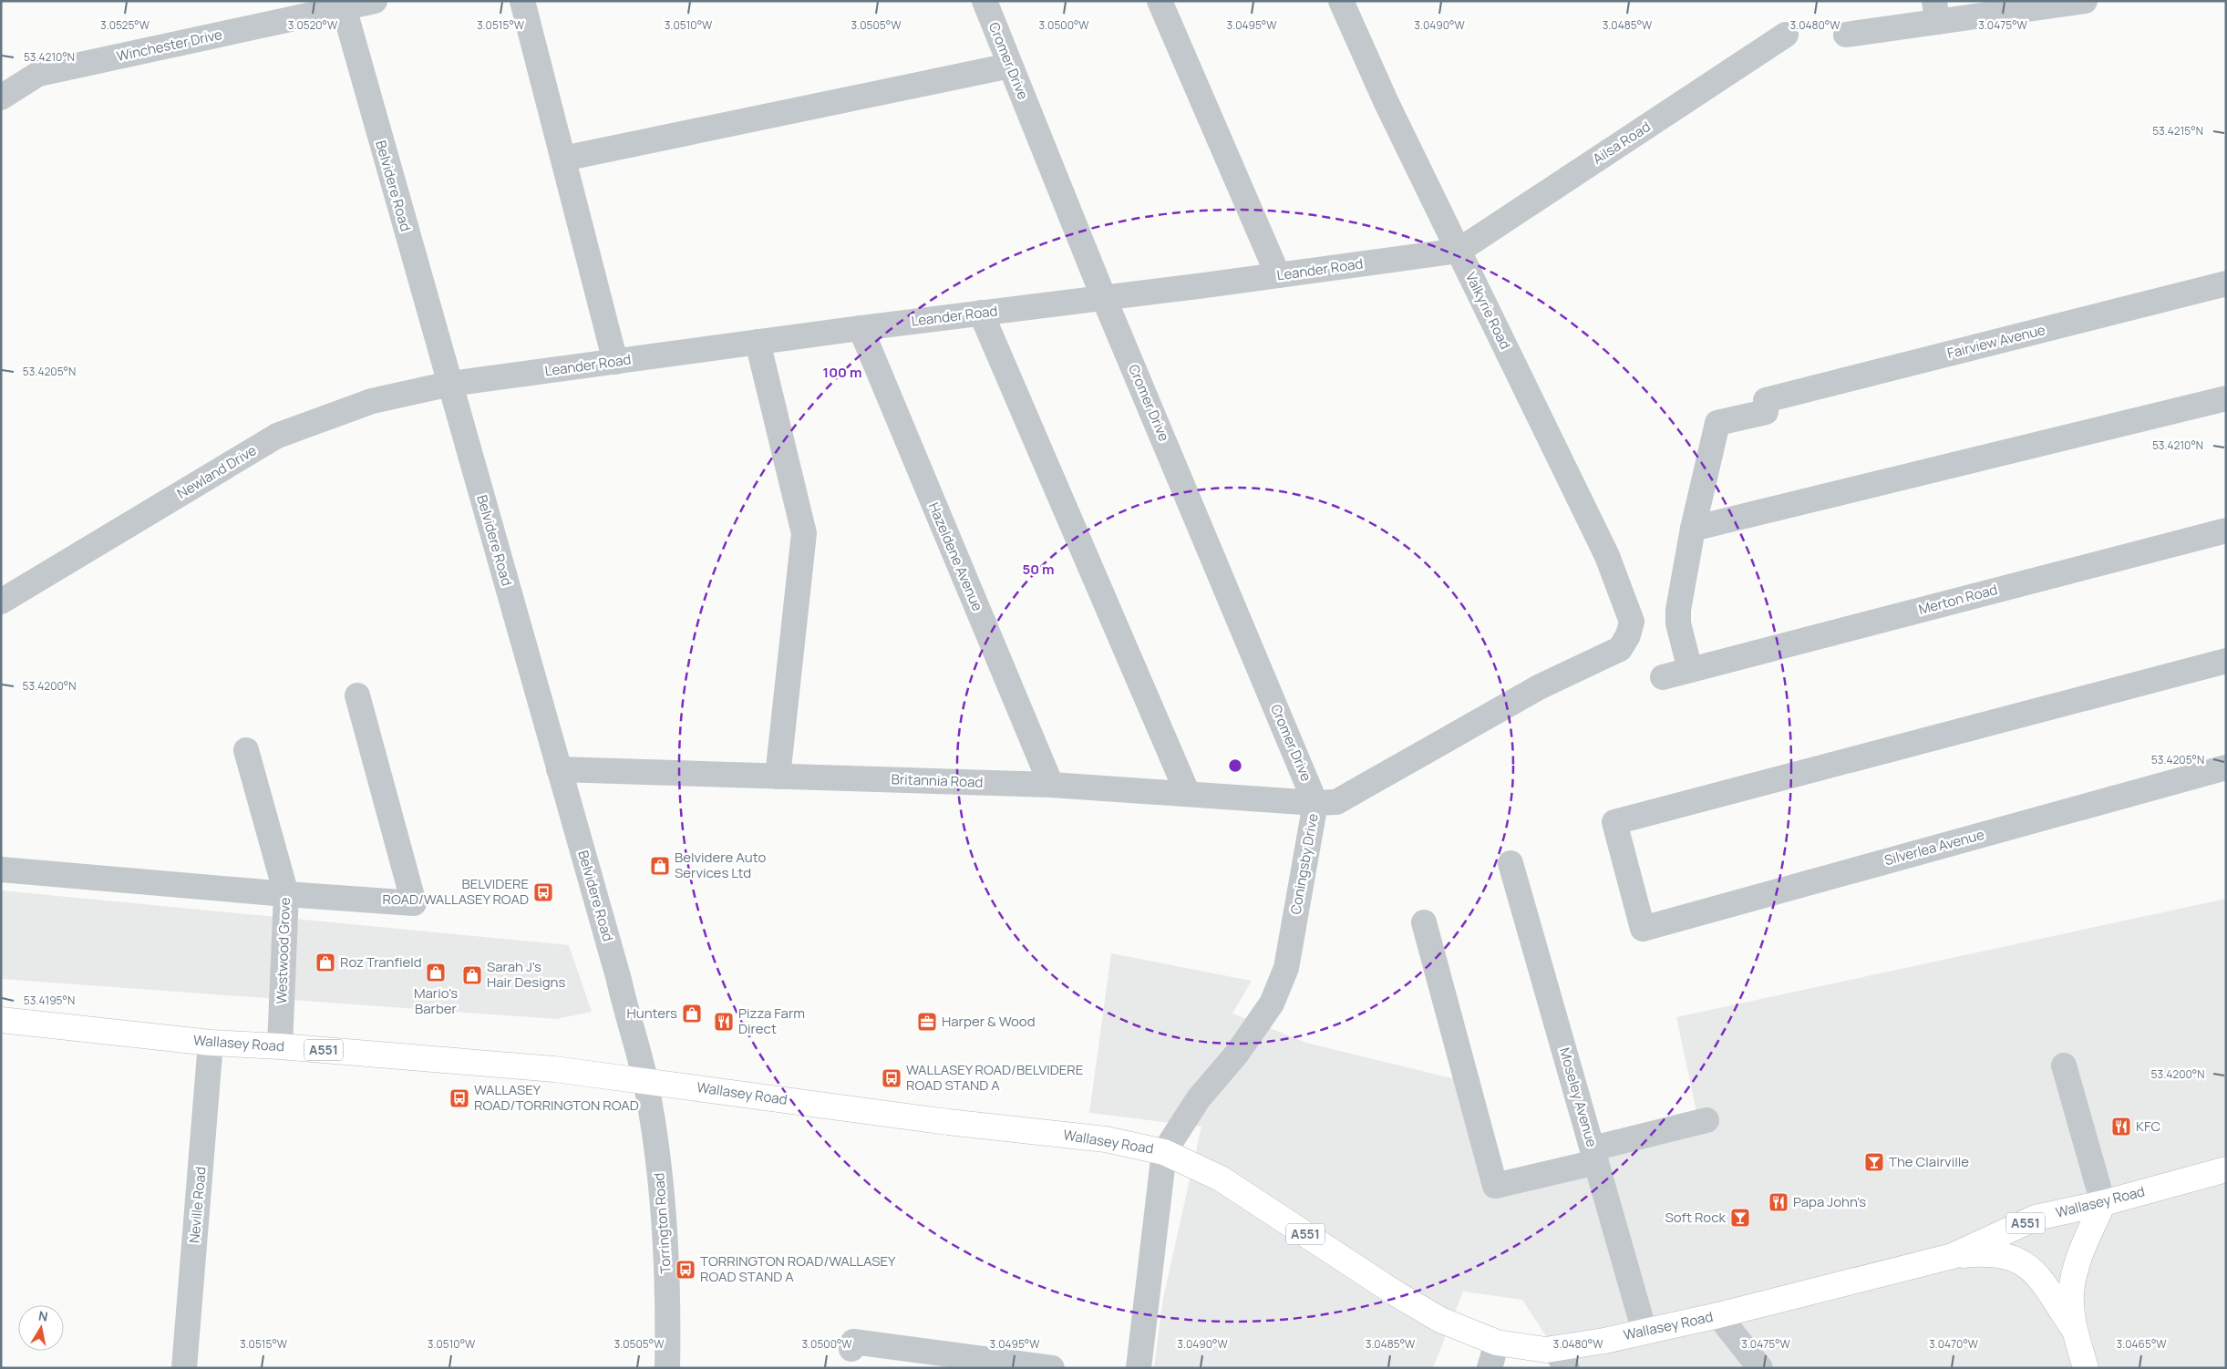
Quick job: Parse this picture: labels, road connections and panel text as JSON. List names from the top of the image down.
{
  "streets": {
    "main road": ["Wallasey Road", "A551"],
    "street": [
      "Winchester Drive",
      "Cromer Drive",
      "Ailsa Road",
      "Belvidere Road",
      "Leander Road",
      "Valkyrie Road",
      "Fairview Avenue",
      "Newland Drive",
      "Hazeldene Avenue",
      "Merton Road",
      "Britannia Road",
      "Silverlea Avenue",
      "Coningsby Drive",
      "Westwood Grove",
      "Moseley Avenue",
      "Neville Road",
      "Torrington Road"
    ]
  },
  "crossings": [
    ["Winchester Drive", "Belvidere Road"],
    ["Cromer Drive", "Leander Road"],
    ["Cromer Drive", "Britannia Road"],
    ["Cromer Drive", "Coningsby Drive"],
    ["Ailsa Road", "Leander Road"],
    ["Ailsa Road", "Valkyrie Road"],
    ["Belvidere Road", "Leander Road"],
    ["Belvidere Road", "Newland Drive"],
    ["Belvidere Road", "Britannia Road"],
    ["Belvidere Road", "Wallasey Road"],
    ["Belvidere Road", "Torrington Road"],
    ["Leander Road", "Valkyrie Road"],
    ["Leander Road", "Newland Drive"],
    ["Leander Road", "Hazeldene Avenue"],
    ["Valkyrie Road", "Coningsby Drive"],
    ["Hazeldene Avenue", "Britannia Road"],
    ["Britannia Road", "Coningsby Drive"],
    ["Coningsby Drive", "Wallasey Road"],
    ["Westwood Grove", "Wallasey Road"],
    ["Wallasey Road", "A551"],
    ["Wallasey Road", "Moseley Avenue"],
    ["Wallasey Road", "Neville Road"],
    ["Wallasey Road", "Torrington Road"]
  ],
  "places": {
    "shop": [
      "Belvidere Auto Services Ltd",
      "Roz Tranfield",
      "Mario's Barber",
      "Sarah J's Hair Designs",
      "Hunters"
    ],
    "bus stop": [
      "BELVIDERE ROAD/WALLASEY ROAD",
      "WALLASEY ROAD/BELVIDERE ROAD STAND A",
      "WALLASEY ROAD/TORRINGTON ROAD",
      "TORRINGTON ROAD/WALLASEY ROAD STAND A"
    ],
    "restaurant": ["Pizza Farm Direct", "KFC", "Papa John's"],
    "office": ["Harper & Wood"],
    "bar": ["The Clairville", "Soft Rock"]
  },
  "north": "top",
  "coordinates": [
    "3.0525°W",
    "3.0520°W",
    "3.0515°W",
    "3.0510°W",
    "3.0505°W",
    "3.0500°W",
    "3.0495°W",
    "3.0490°W",
    "3.0485°W",
    "3.0480°W",
    "3.0475°W",
    "53.4210°N",
    "53.4215°N",
    "53.4205°N",
    "53.4200°N",
    "53.4195°N",
    "3.0470°W",
    "3.0465°W"
  ],
  "rings": ["100 m", "50 m"]
}
